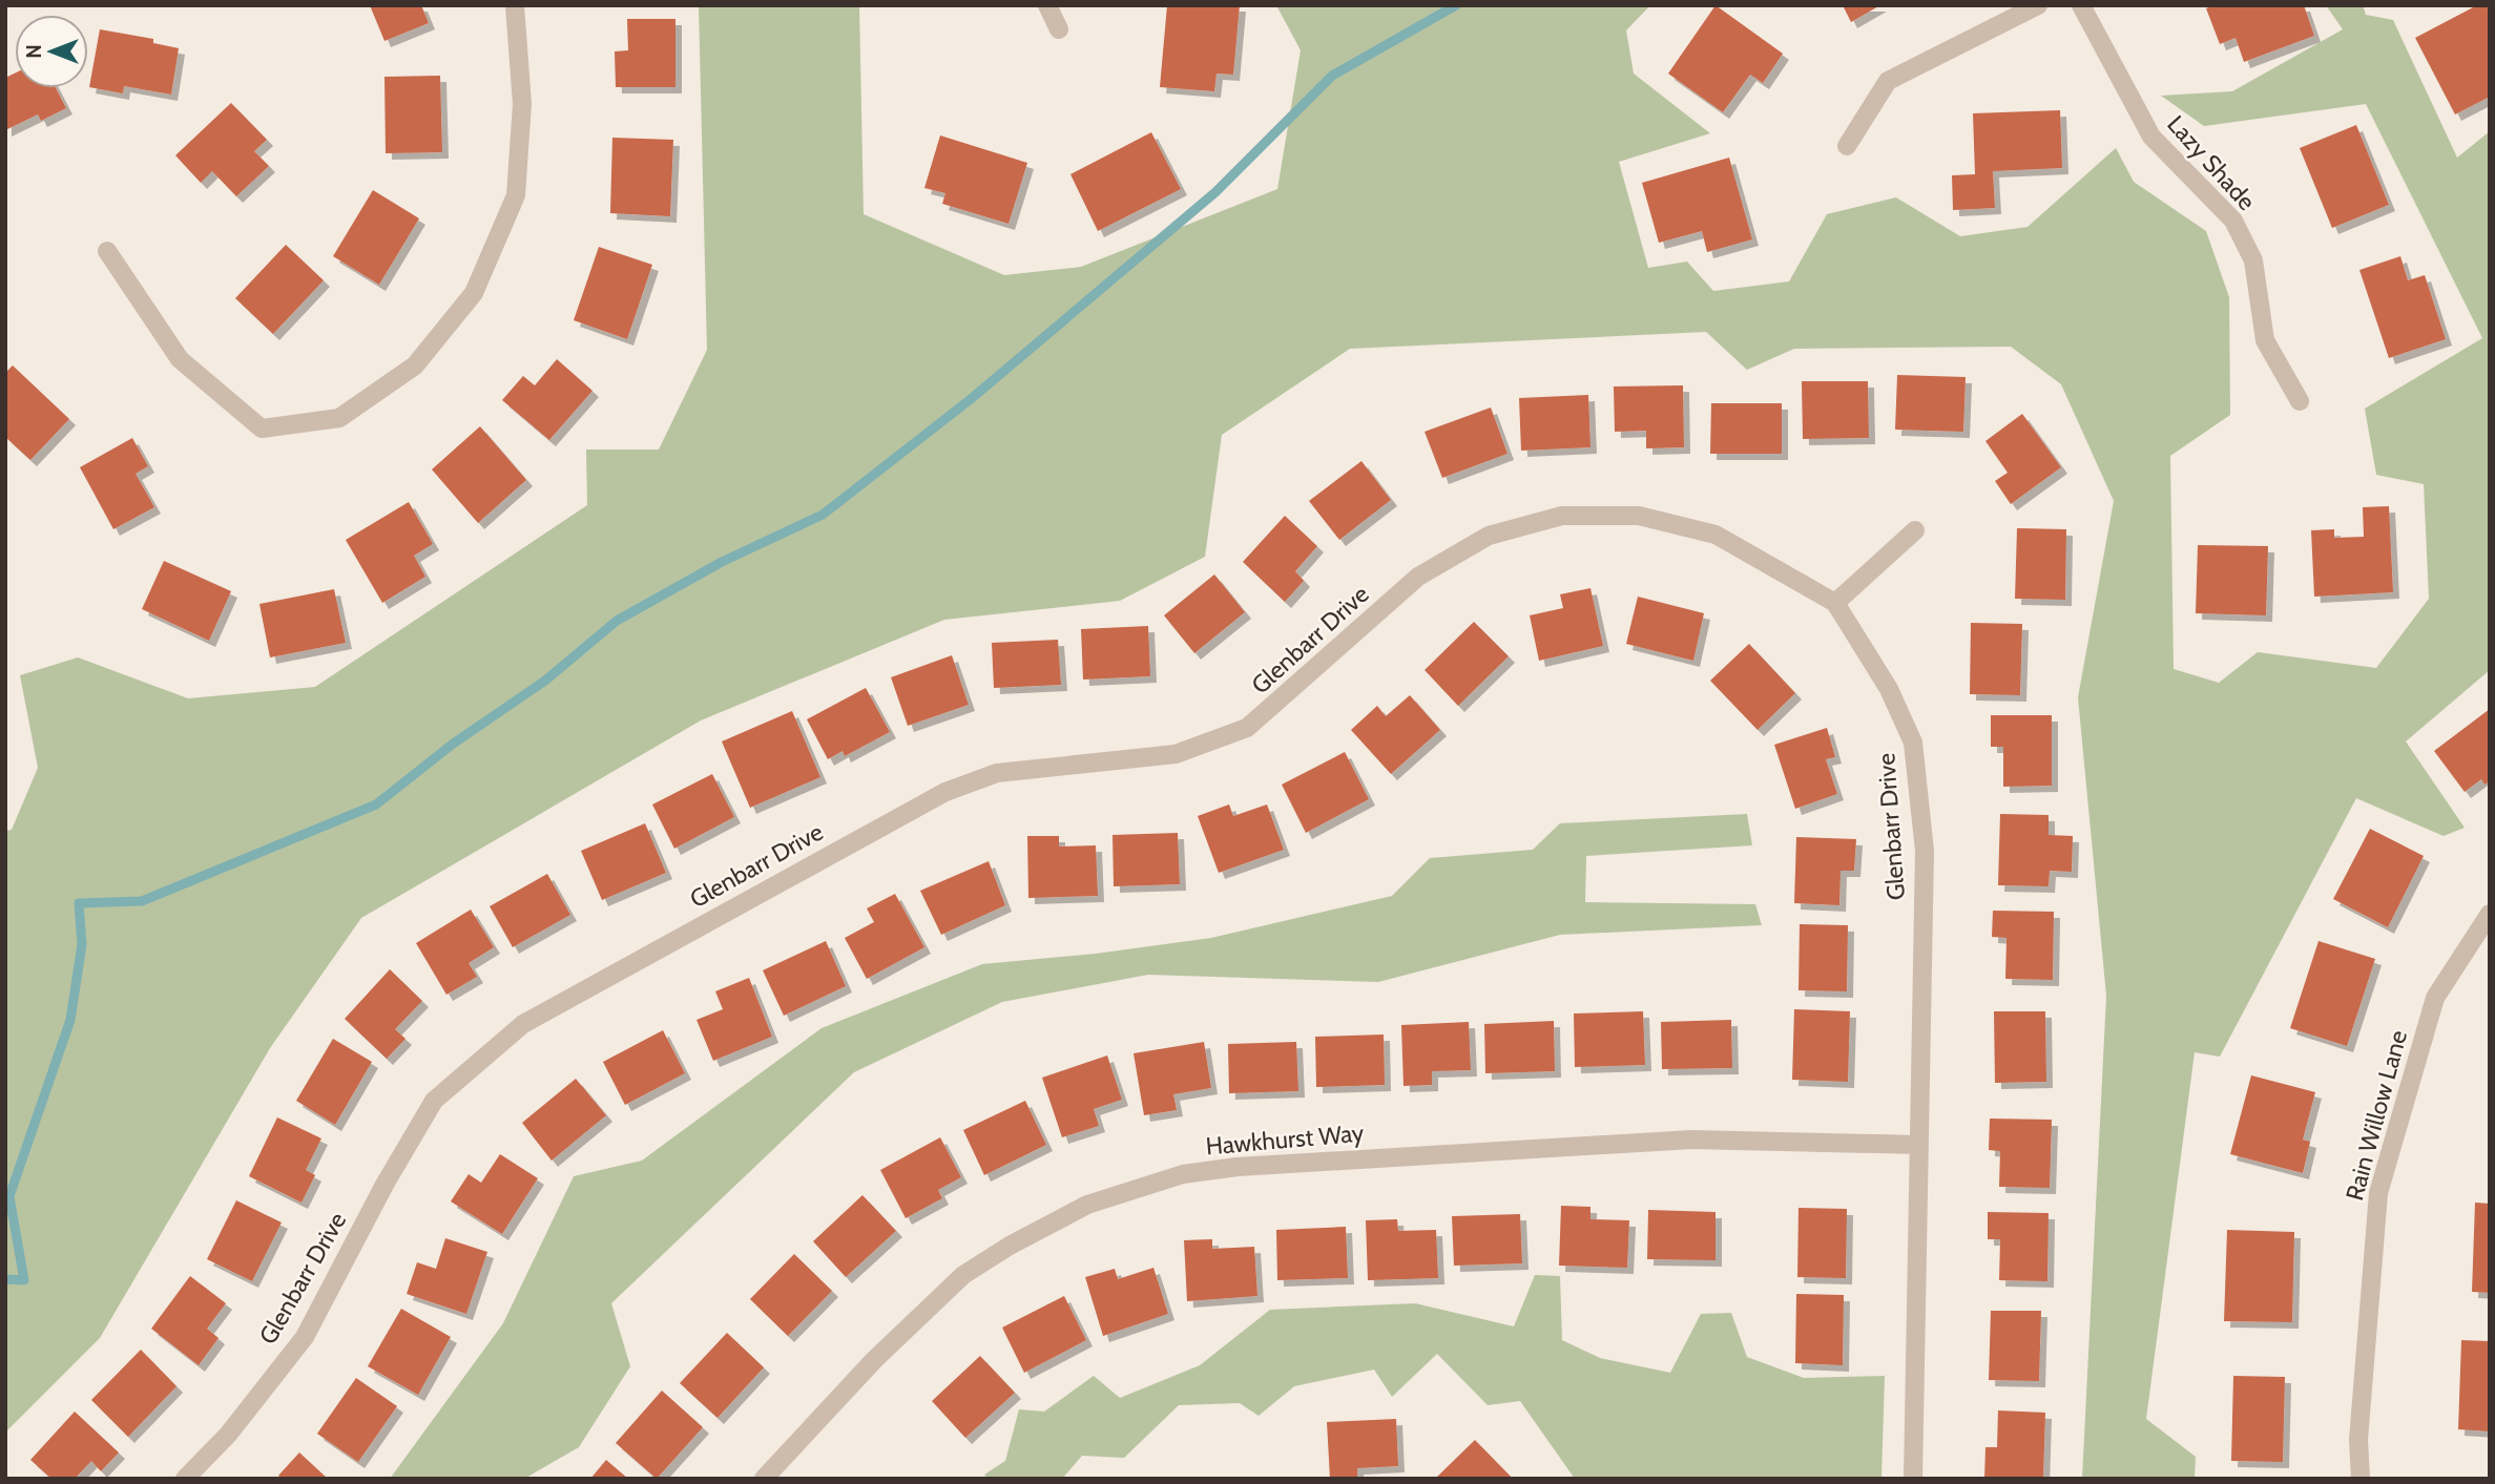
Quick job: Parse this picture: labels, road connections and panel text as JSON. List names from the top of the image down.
{
  "streets": {
    "street": [
      "Lazy Shade",
      "Glenbarr Drive",
      "Rain Willow Lane",
      "Hawkhurst Way"
    ]
  },
  "crossings": [
    ["Glenbarr Drive", "Hawkhurst Way"]
  ],
  "north": "left"
}
